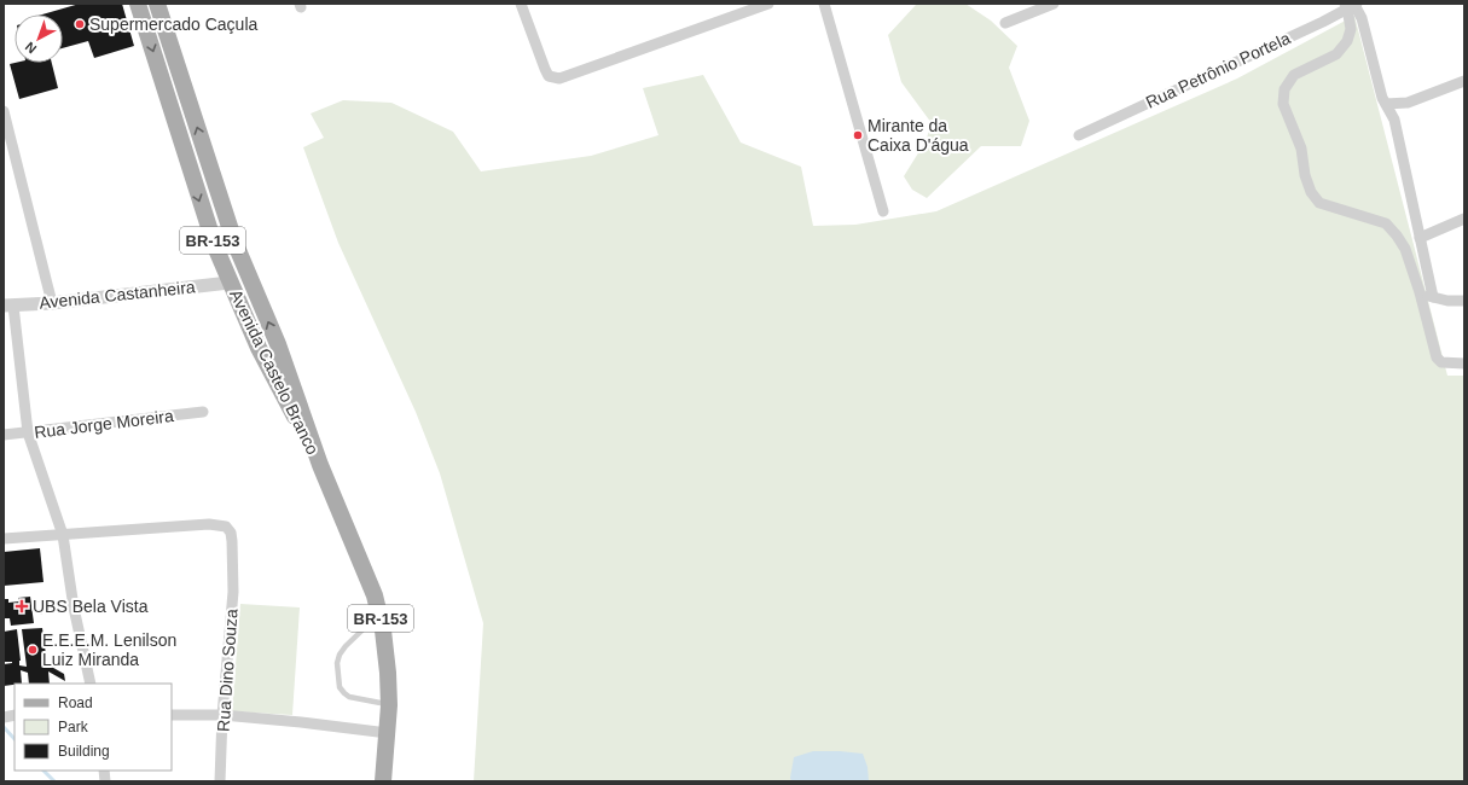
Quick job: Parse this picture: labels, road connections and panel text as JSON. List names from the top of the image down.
{
  "streets": {
    "main road": ["BR-153", "Avenida Castelo Branco"],
    "street": [
      "Rua Petrônio Portela",
      "Avenida Castanheira",
      "Rua Jorge Moreira",
      "Rua Dino Souza"
    ]
  },
  "crossings": [
    ["Avenida Castanheira", "Avenida Castelo Branco"]
  ],
  "places": {
    "other": ["Supermercado Caçula", "Mirante da Caixa D'água", "E.E.E.M. Lenilson Luiz Miranda"],
    "health": ["UBS Bela Vista"]
  },
  "legend": ["Road", "Park", "Building"],
  "north": "bottom left"
}
